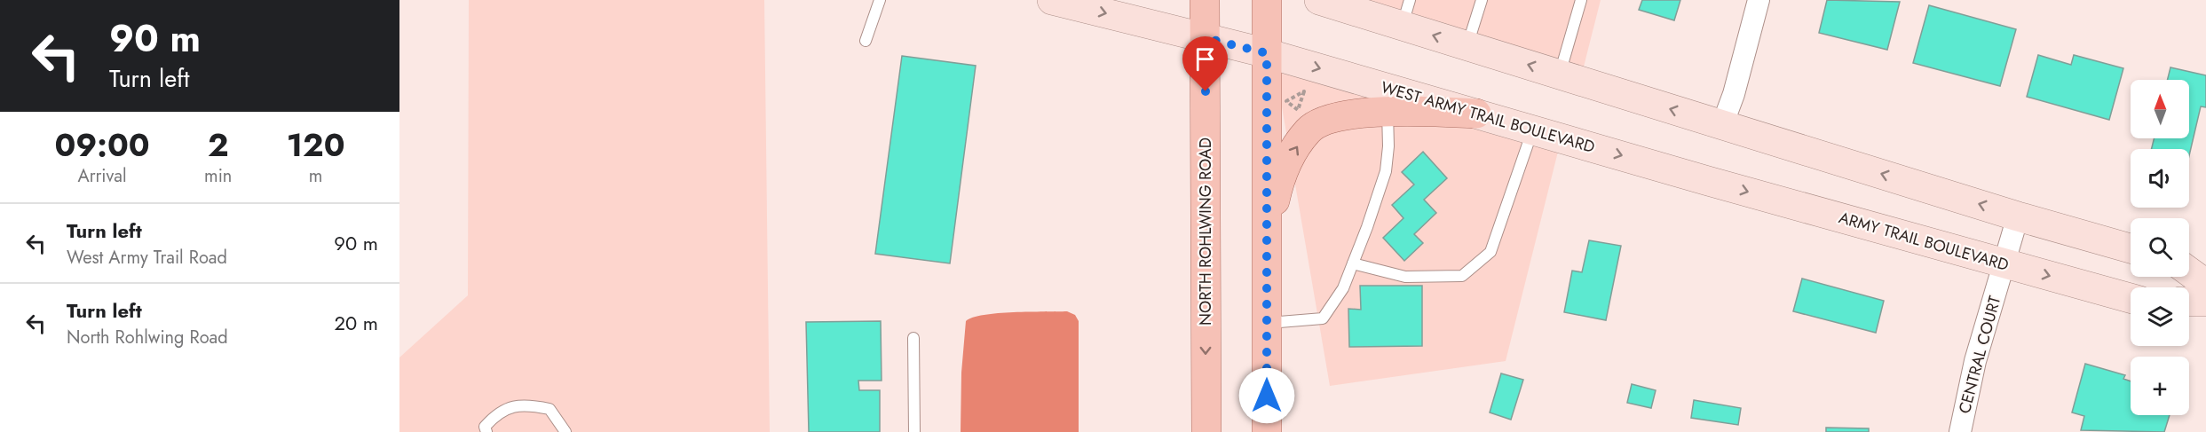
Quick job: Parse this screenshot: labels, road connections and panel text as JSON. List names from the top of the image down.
{
  "streets": {
    "main road": ["WEST ARMY TRAIL BOULEVARD", "NORTH ROHLWING ROAD", "ARMY TRAIL BOULEVARD"],
    "street": ["CENTRAL COURT"]
  },
  "crossings": [
    ["WEST ARMY TRAIL BOULEVARD", "NORTH ROHLWING ROAD"],
    ["WEST ARMY TRAIL BOULEVARD", "ARMY TRAIL BOULEVARD"],
    ["ARMY TRAIL BOULEVARD", "CENTRAL COURT"]
  ],
  "north": "top",
  "page": {
    "turn": ["90 m", "Turn left"],
    "map_buttons": "+",
    "eta": [
      "09:00",
      "Arrival",
      "2",
      "min",
      "120",
      "m"
    ],
    "list": [
      {
        "name": "Turn left",
        "note": "West Army Trail Road",
        "value": "90 m"
      },
      {
        "name": "Turn left",
        "note": "North Rohlwing Road",
        "value": "20 m"
      }
    ]
  }
}
